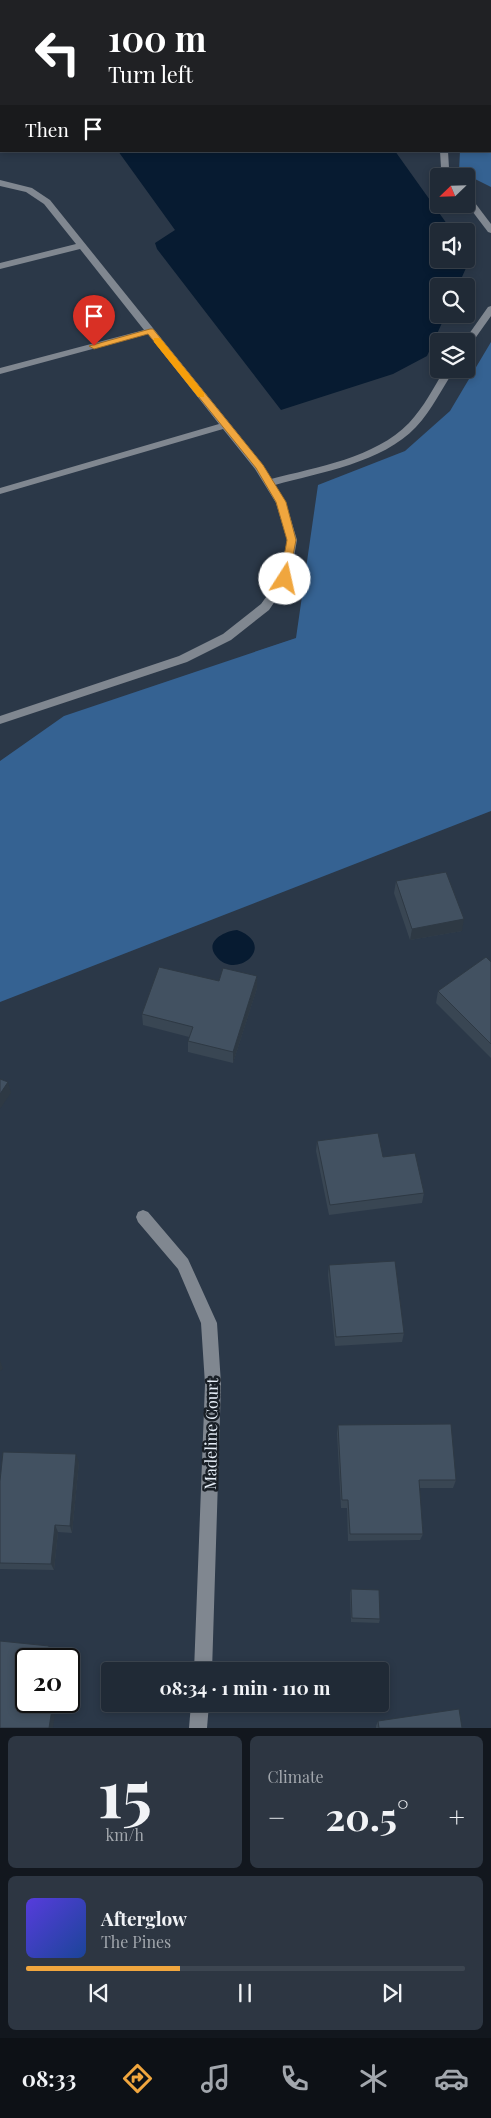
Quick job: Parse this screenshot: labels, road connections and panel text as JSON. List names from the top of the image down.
{
  "streets": {
    "street": ["Madeline Court"]
  },
  "north": "bottom left",
  "page": {
    "turn": ["100 m", "Turn left"],
    "then": "Then",
    "limit": "20",
    "trip": "08:34 · 1 min · 110 m",
    "tile": [
      ["15", "km/h"],
      "Climate"
    ],
    "heat": ["−", "20.5°", "+"],
    "song": ["Afterglow", "The Pines"],
    "tabs": "08:33"
  }
}
